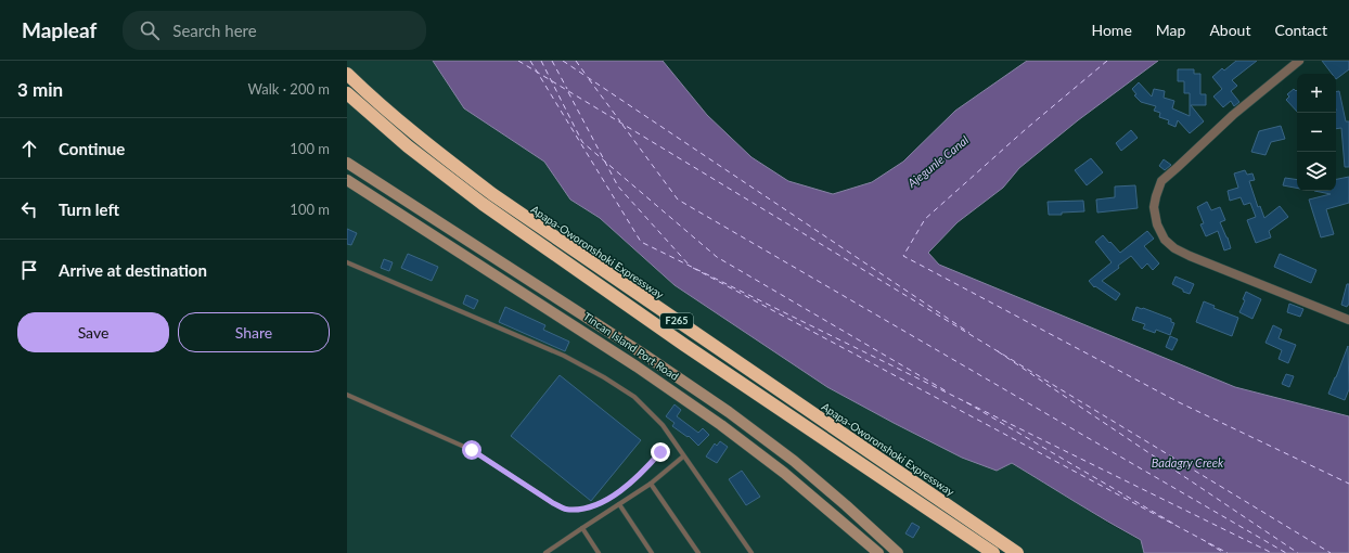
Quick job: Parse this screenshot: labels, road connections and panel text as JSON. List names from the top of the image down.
{
  "streets": {
    "highway": ["Apapa-Oworonshoki Expressway", "F265"],
    "street": ["Tincan Island Port Road"]
  },
  "water": ["Ajegunle Canal", "Badagry Creek"],
  "page": {
    "header": "Mapleaf",
    "search": "Search here",
    "nav": [
      "Home",
      "Map",
      "About",
      "Contact"
    ],
    "heading": ["3 min", "Walk · 200 m"],
    "map_buttons": ["+", "−"],
    "list": [
      ["Continue", "100 m"],
      ["Turn left", "100 m"],
      "Arrive at destination"
    ],
    "buttons": ["Save", "Share"]
  }
}
